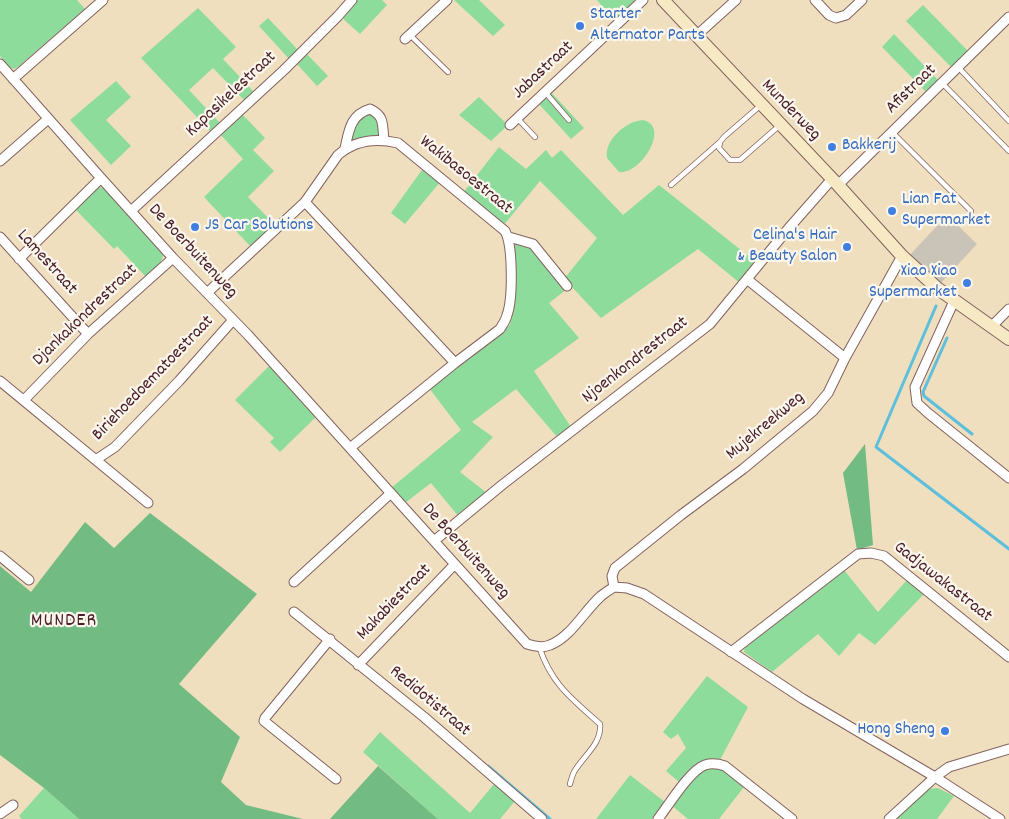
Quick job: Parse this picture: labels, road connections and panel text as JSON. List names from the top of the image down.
{
  "streets": {
    "street": [
      "Jabastraat",
      "Afistraat",
      "Kapasikelestraat",
      "Munderweg",
      "Wakibasoestraat",
      "De Boerbuitenweg",
      "Lamestraat",
      "Djankakondrestraat",
      "Njoenkondrestraat",
      "Biriehoedoematoestraat",
      "Mujekreekweg",
      "Gadjawakastraat",
      "Makabiestraat",
      "Redidotistraat"
    ]
  },
  "crossings": [
    ["Afistraat", "Munderweg"],
    ["Afistraat", "Njoenkondrestraat"],
    ["Kapasikelestraat", "De Boerbuitenweg"],
    ["Munderweg", "Njoenkondrestraat"],
    ["Munderweg", "Mujekreekweg"],
    ["Wakibasoestraat", "De Boerbuitenweg"],
    ["De Boerbuitenweg", "Djankakondrestraat"],
    ["De Boerbuitenweg", "Njoenkondrestraat"],
    ["De Boerbuitenweg", "Biriehoedoematoestraat"],
    ["De Boerbuitenweg", "Makabiestraat"],
    ["Lamestraat", "Djankakondrestraat"],
    ["Makabiestraat", "Redidotistraat"]
  ],
  "districts": ["MUNDER"],
  "places": [
    "Starter Alternator Parts",
    "Bakkerij",
    "Lian Fat Supermarket",
    "JS Car Solutions",
    "Celina's Hair & Beauty Salon",
    "Xiao Xiao Supermarket",
    "Hong Sheng"
  ]
}
